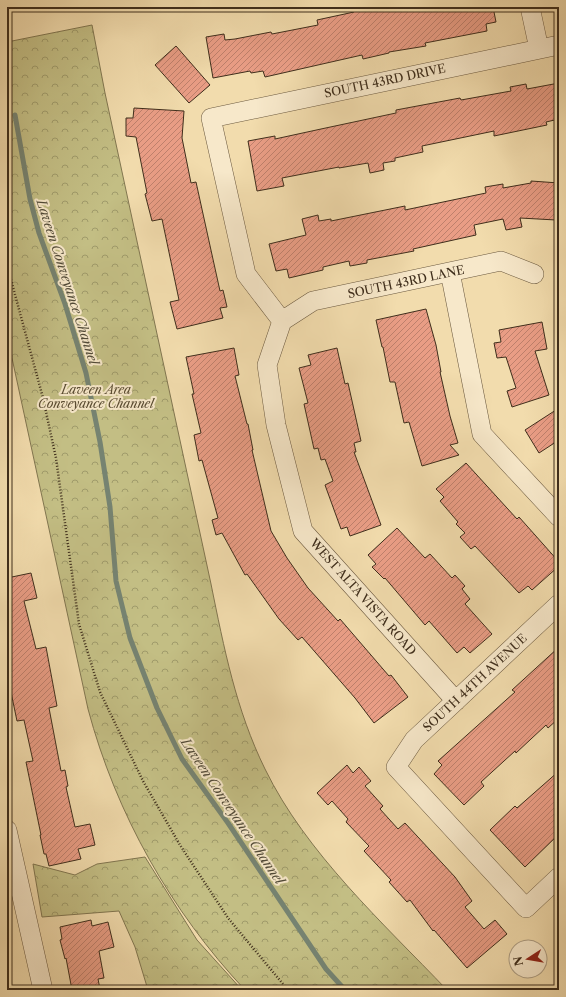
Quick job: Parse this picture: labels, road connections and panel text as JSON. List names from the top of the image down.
{
  "streets": {
    "street": [
      "SOUTH 43RD DRIVE",
      "SOUTH 43RD LANE",
      "WEST ALTA VISTA ROAD",
      "SOUTH 44TH AVENUE"
    ]
  },
  "crossings": [
    ["SOUTH 43RD DRIVE", "SOUTH 43RD LANE"],
    ["SOUTH 43RD DRIVE", "WEST ALTA VISTA ROAD"],
    ["SOUTH 43RD LANE", "WEST ALTA VISTA ROAD"],
    ["WEST ALTA VISTA ROAD", "SOUTH 44TH AVENUE"]
  ],
  "water": ["Laveen Conveyance Channel"],
  "parks": ["Laveen Area Conveyance Channel"],
  "north": "left"
}
